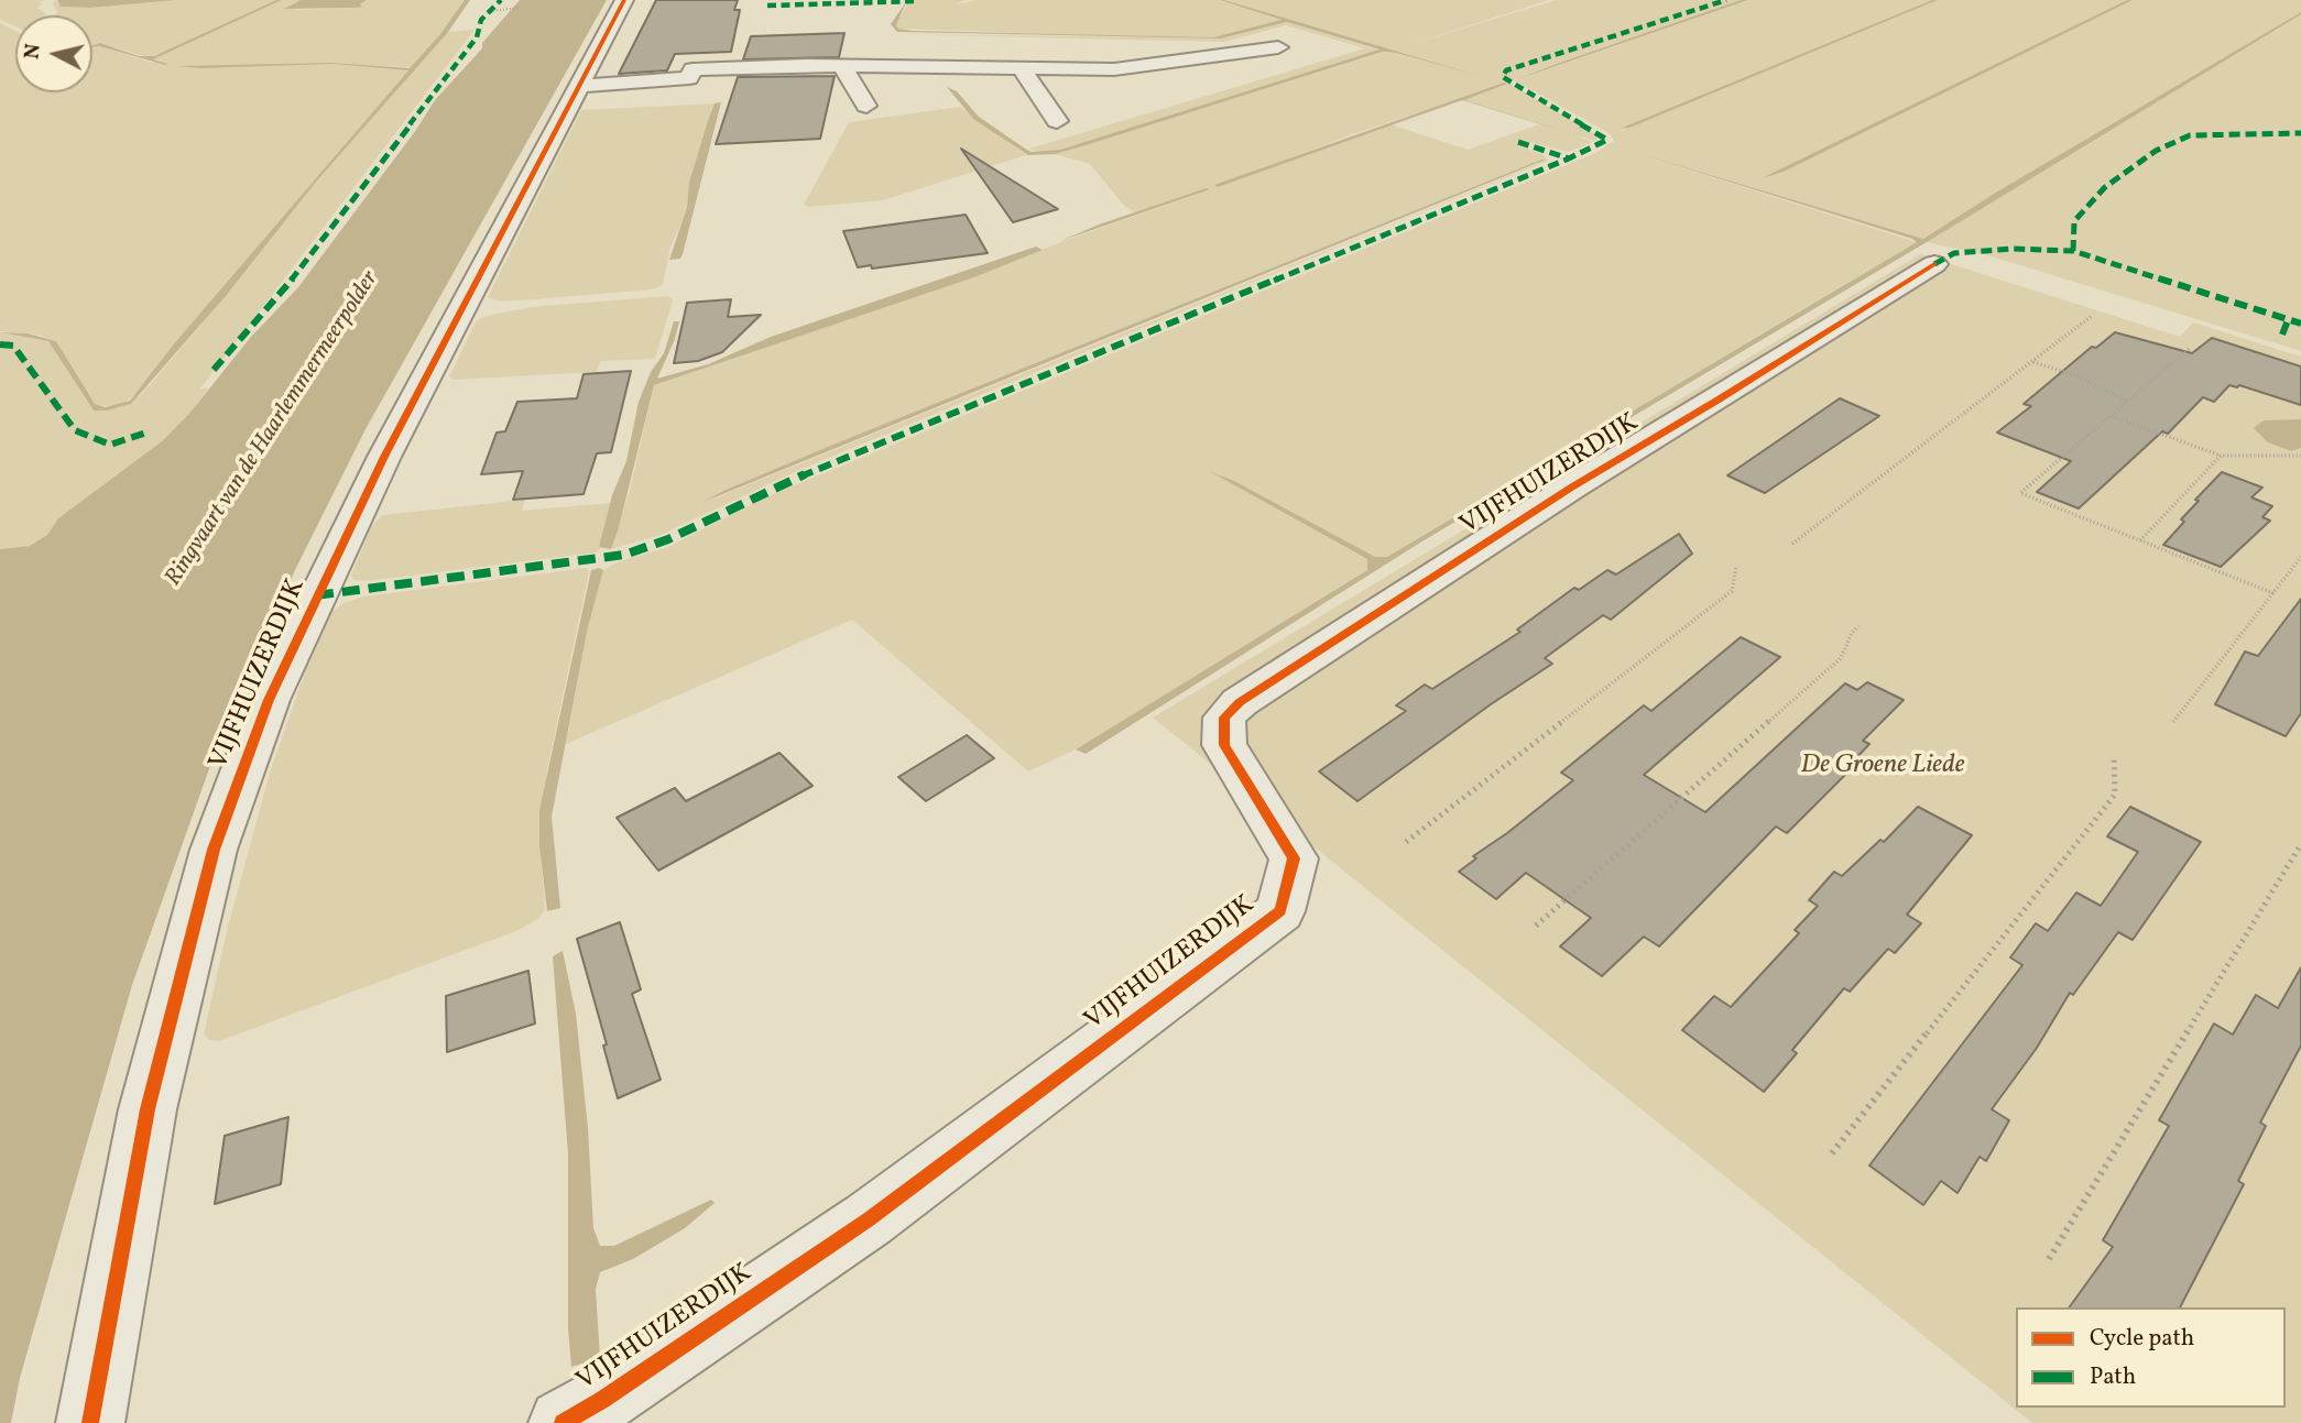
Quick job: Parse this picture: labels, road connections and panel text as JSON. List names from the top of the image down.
{
  "streets": {
    "street": ["VIJFHUIZERDIJK"]
  },
  "water": ["Ringvaart van de Haarlemmermeerpolder"],
  "parks": ["De Groene Liede"],
  "legend": ["Cycle path", "Path"],
  "north": "left"
}
